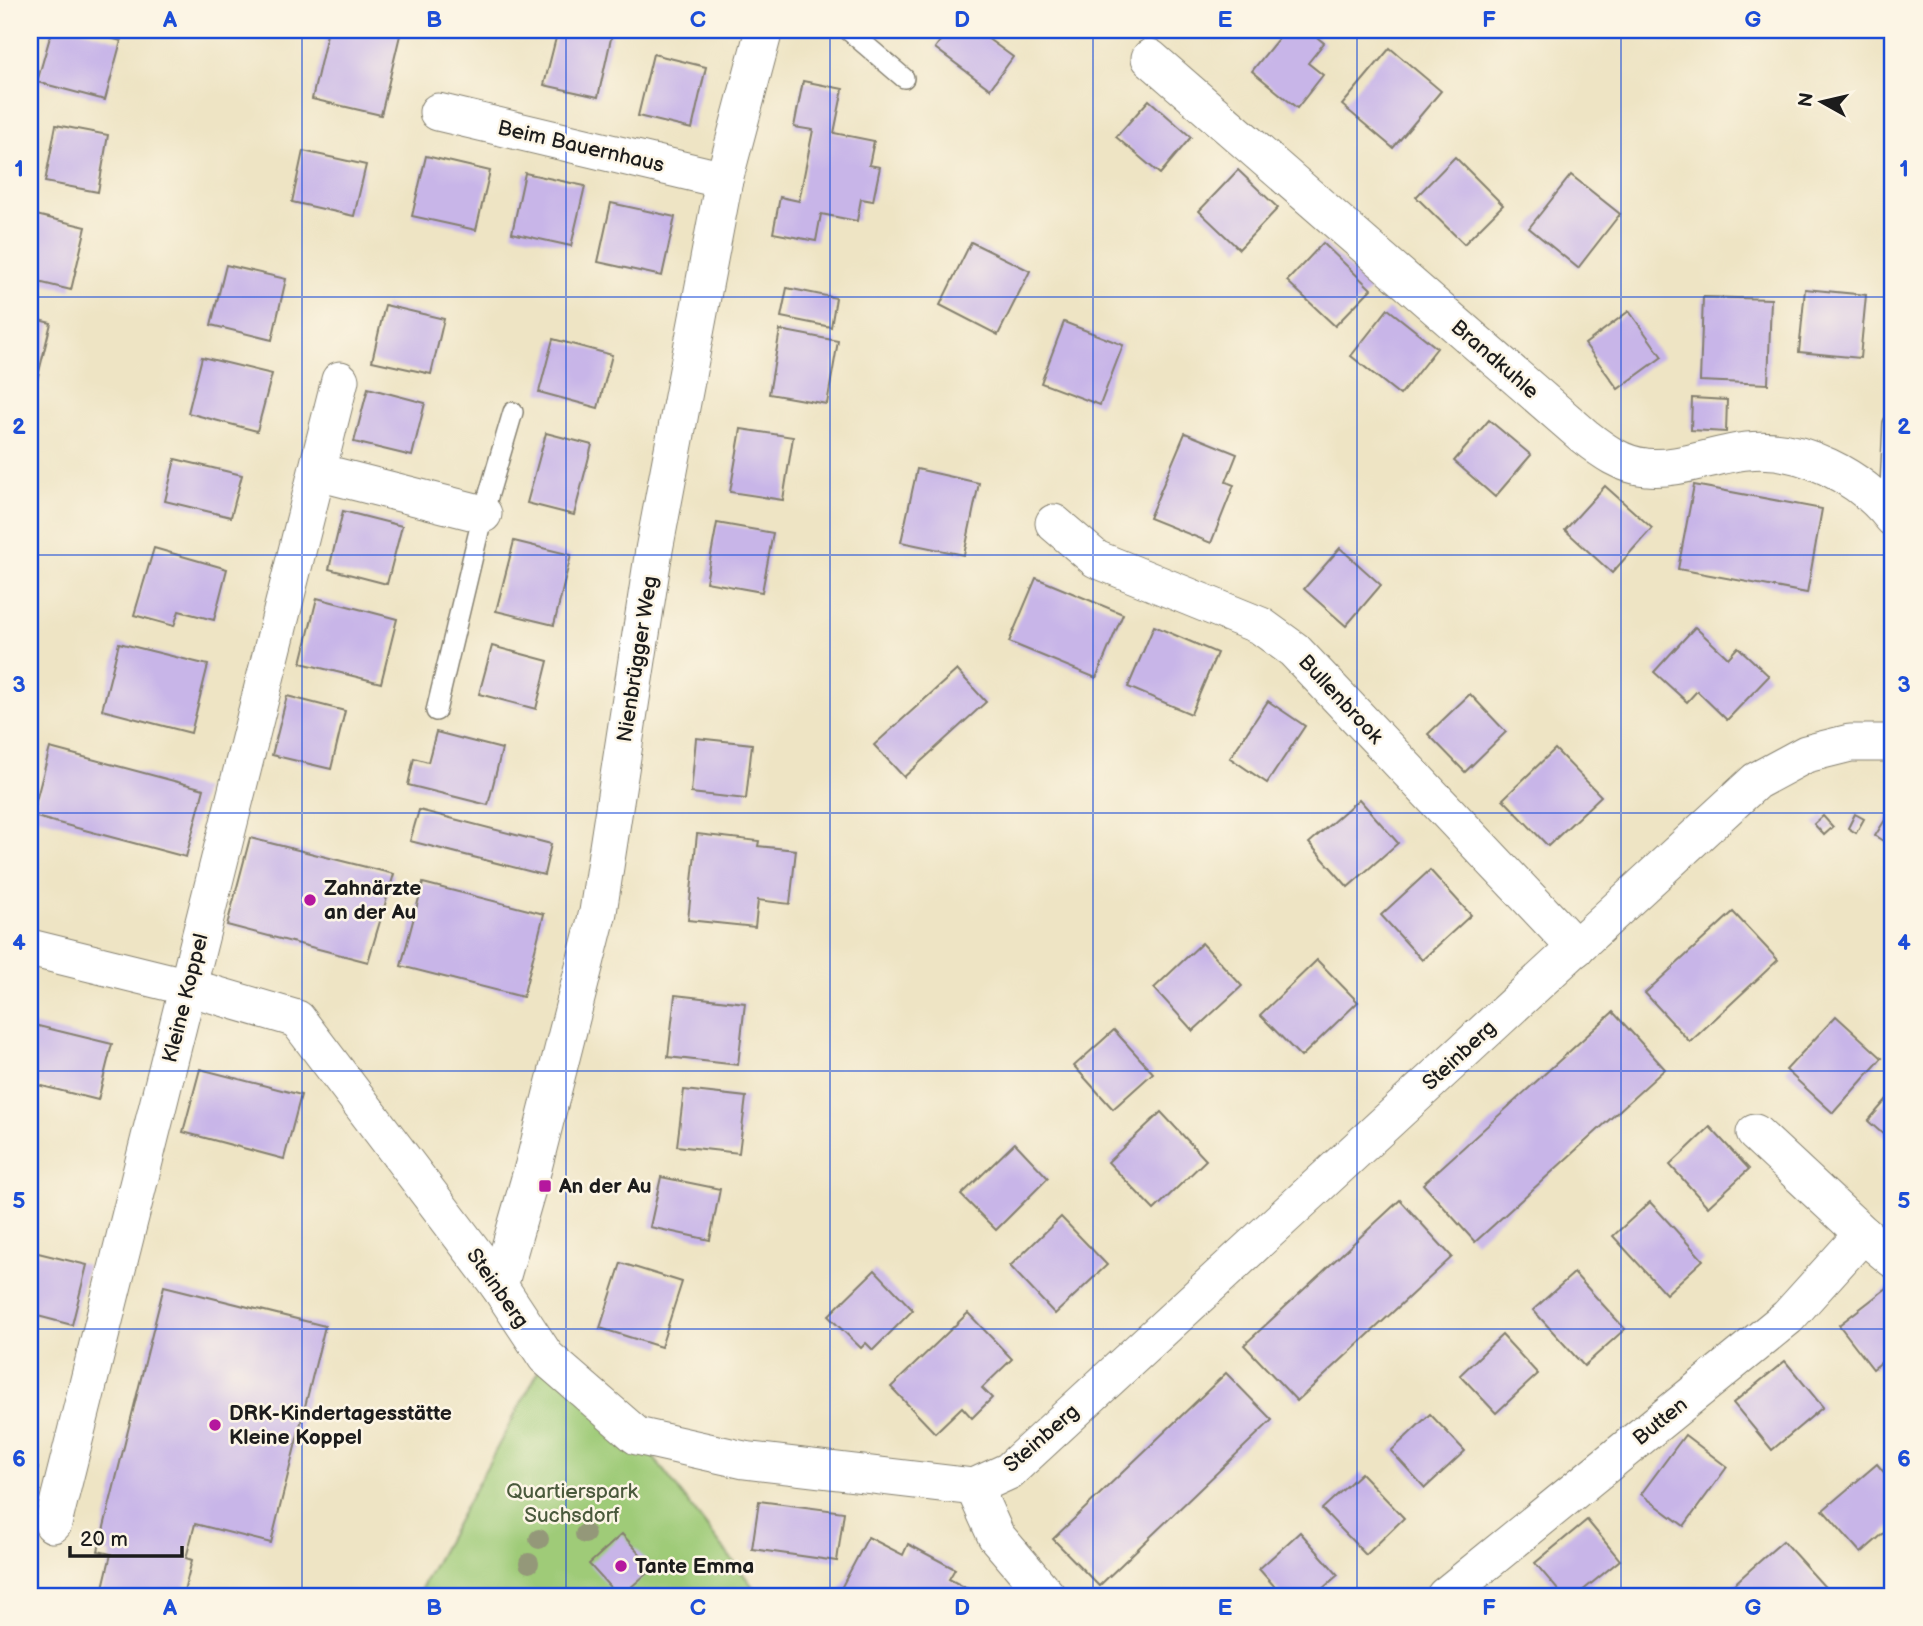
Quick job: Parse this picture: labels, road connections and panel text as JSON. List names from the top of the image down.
{
  "streets": {
    "street": [
      "Beim Bauernhaus",
      "Brandkuhle",
      "Nienbrügger Weg",
      "Bullenbrook",
      "Kleine Koppel",
      "Steinberg",
      "Butten"
    ]
  },
  "crossings": [
    ["Beim Bauernhaus", "Nienbrügger Weg"],
    ["Nienbrügger Weg", "Steinberg"],
    ["Bullenbrook", "Steinberg"],
    ["Kleine Koppel", "Steinberg"]
  ],
  "parks": ["Quartierspark Suchsdorf"],
  "places": {
    "other": ["Zahnärzte an der Au", "DRK-Kindertagesstätte Kleine Koppel", "Tante Emma"],
    "transit": ["An der Au"]
  },
  "scale_bar": "20 m",
  "north": "left",
  "grid": {
    "columns": [
      "A",
      "B",
      "C",
      "D",
      "E",
      "F",
      "G"
    ],
    "rows": [
      "1",
      "2",
      "3",
      "4",
      "5",
      "6"
    ]
  }
}
